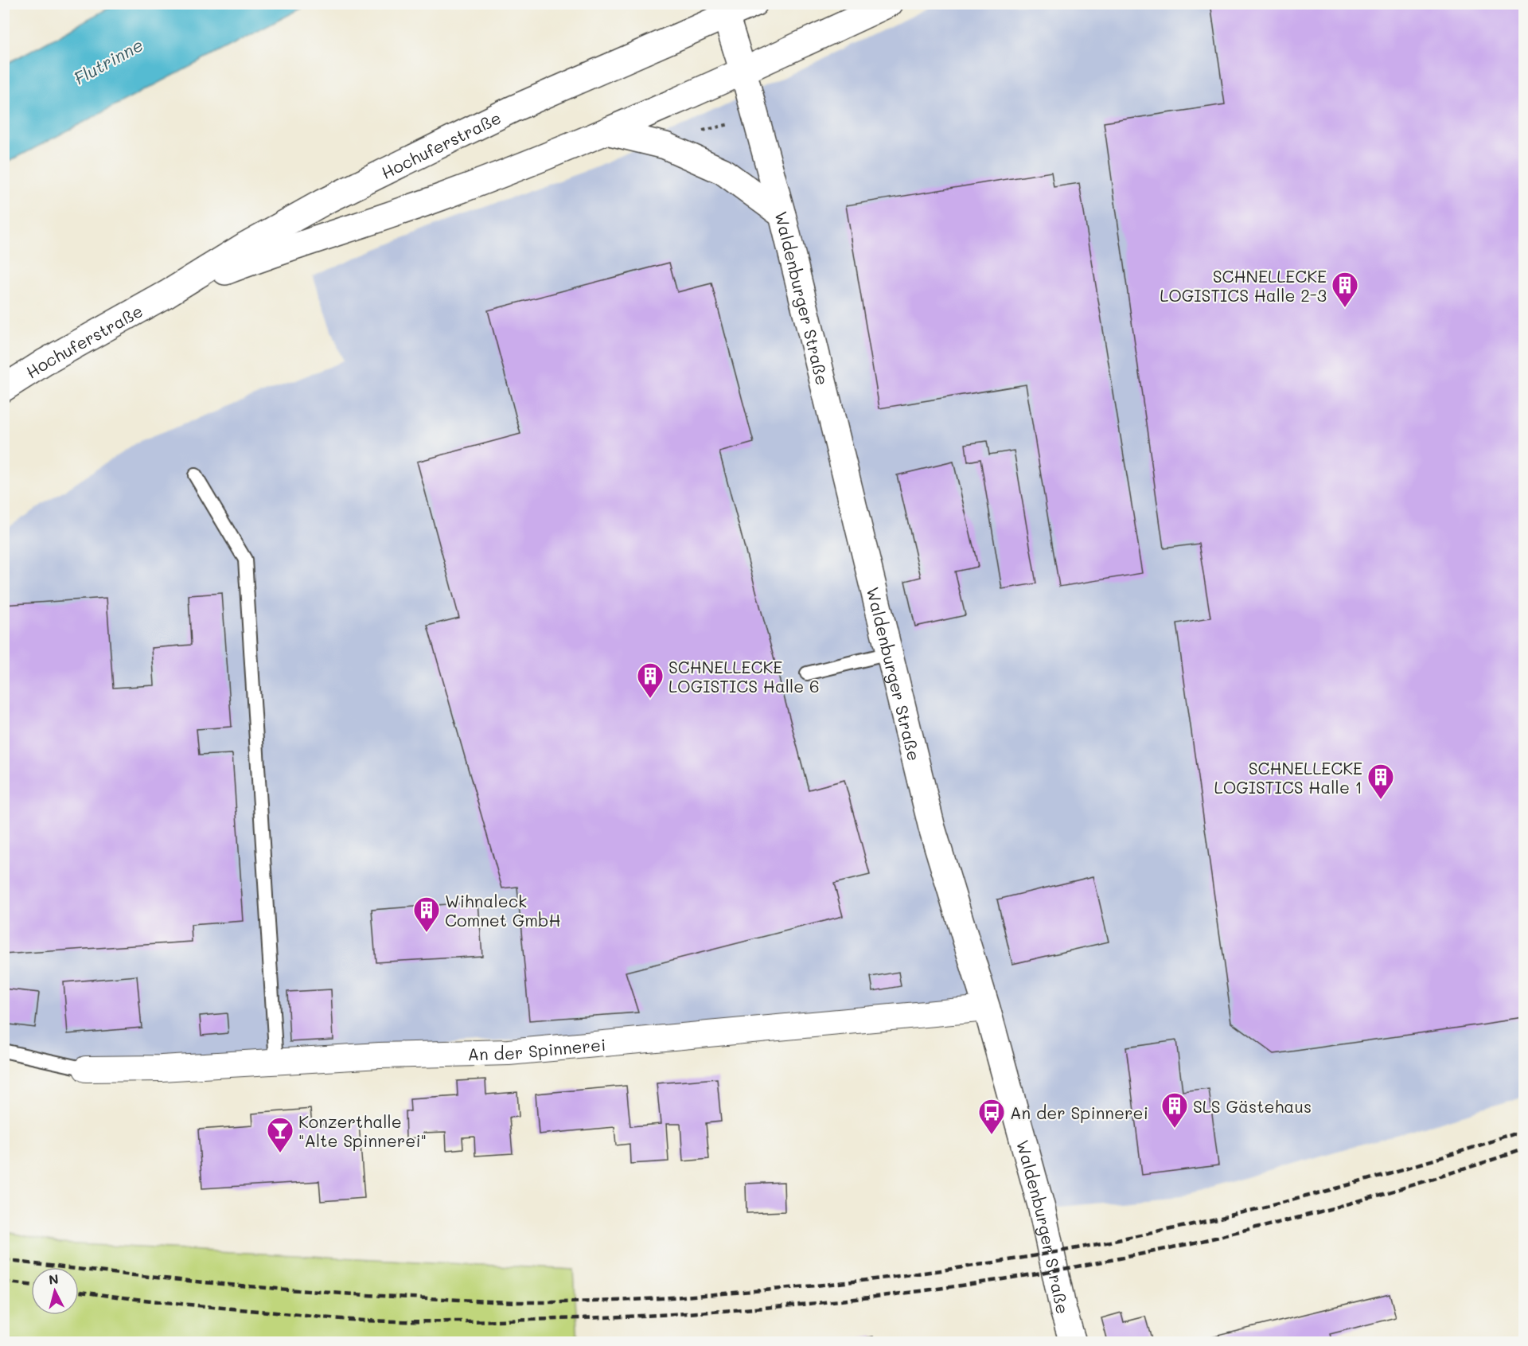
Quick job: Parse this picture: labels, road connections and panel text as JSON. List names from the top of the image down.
{
  "streets": {
    "main road": ["Hochuferstraße", "Waldenburger Straße"],
    "street": ["An der Spinnerei"]
  },
  "crossings": [
    ["Hochuferstraße", "Waldenburger Straße"],
    ["Waldenburger Straße", "An der Spinnerei"]
  ],
  "water": ["Flutrinne"],
  "places": {
    "building": [
      "SCHNELLECKE LOGISTICS Halle 2-3",
      "SCHNELLECKE LOGISTICS Halle 6",
      "SCHNELLECKE LOGISTICS Halle 1",
      "Wihnaleck Comnet GmbH",
      "SLS Gästehaus"
    ],
    "bus stop": ["An der Spinnerei"],
    "bar": ["Konzerthalle \"Alte Spinnerei\""]
  },
  "north": "top"
}
